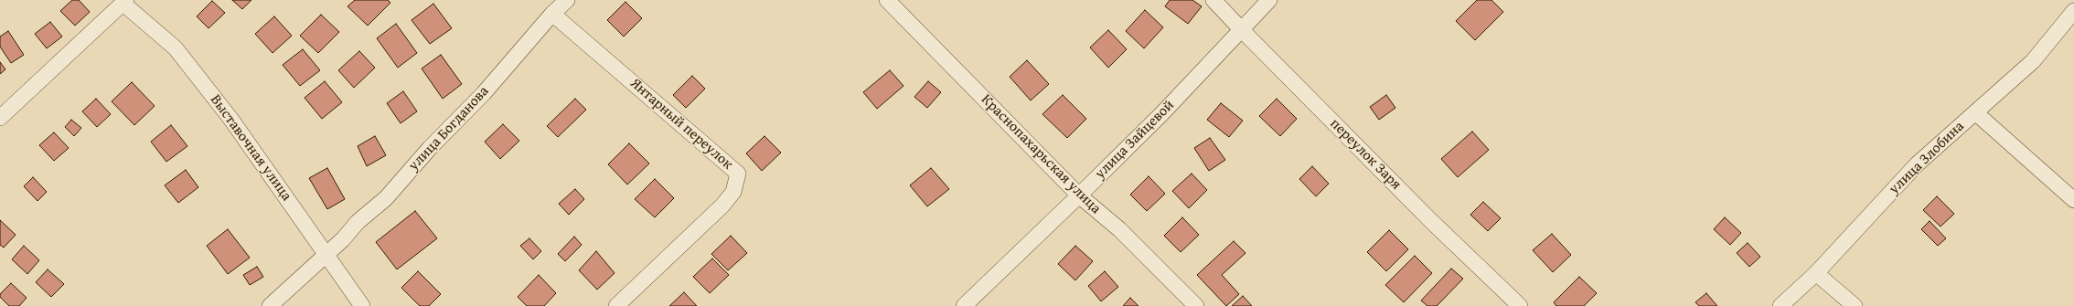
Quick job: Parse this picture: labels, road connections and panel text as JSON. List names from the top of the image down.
{
  "streets": {
    "street": [
      "Янтарный переулок",
      "улица Богданова",
      "улица Зайцевой",
      "Выставочная улица",
      "Краснопахарьская улица",
      "переулок Заря",
      "улица Злобина"
    ]
  },
  "crossings": [
    ["Янтарный переулок", "улица Богданова"],
    ["улица Богданова", "Выставочная улица"],
    ["улица Зайцевой", "Краснопахарьская улица"],
    ["улица Зайцевой", "переулок Заря"]
  ]
}
